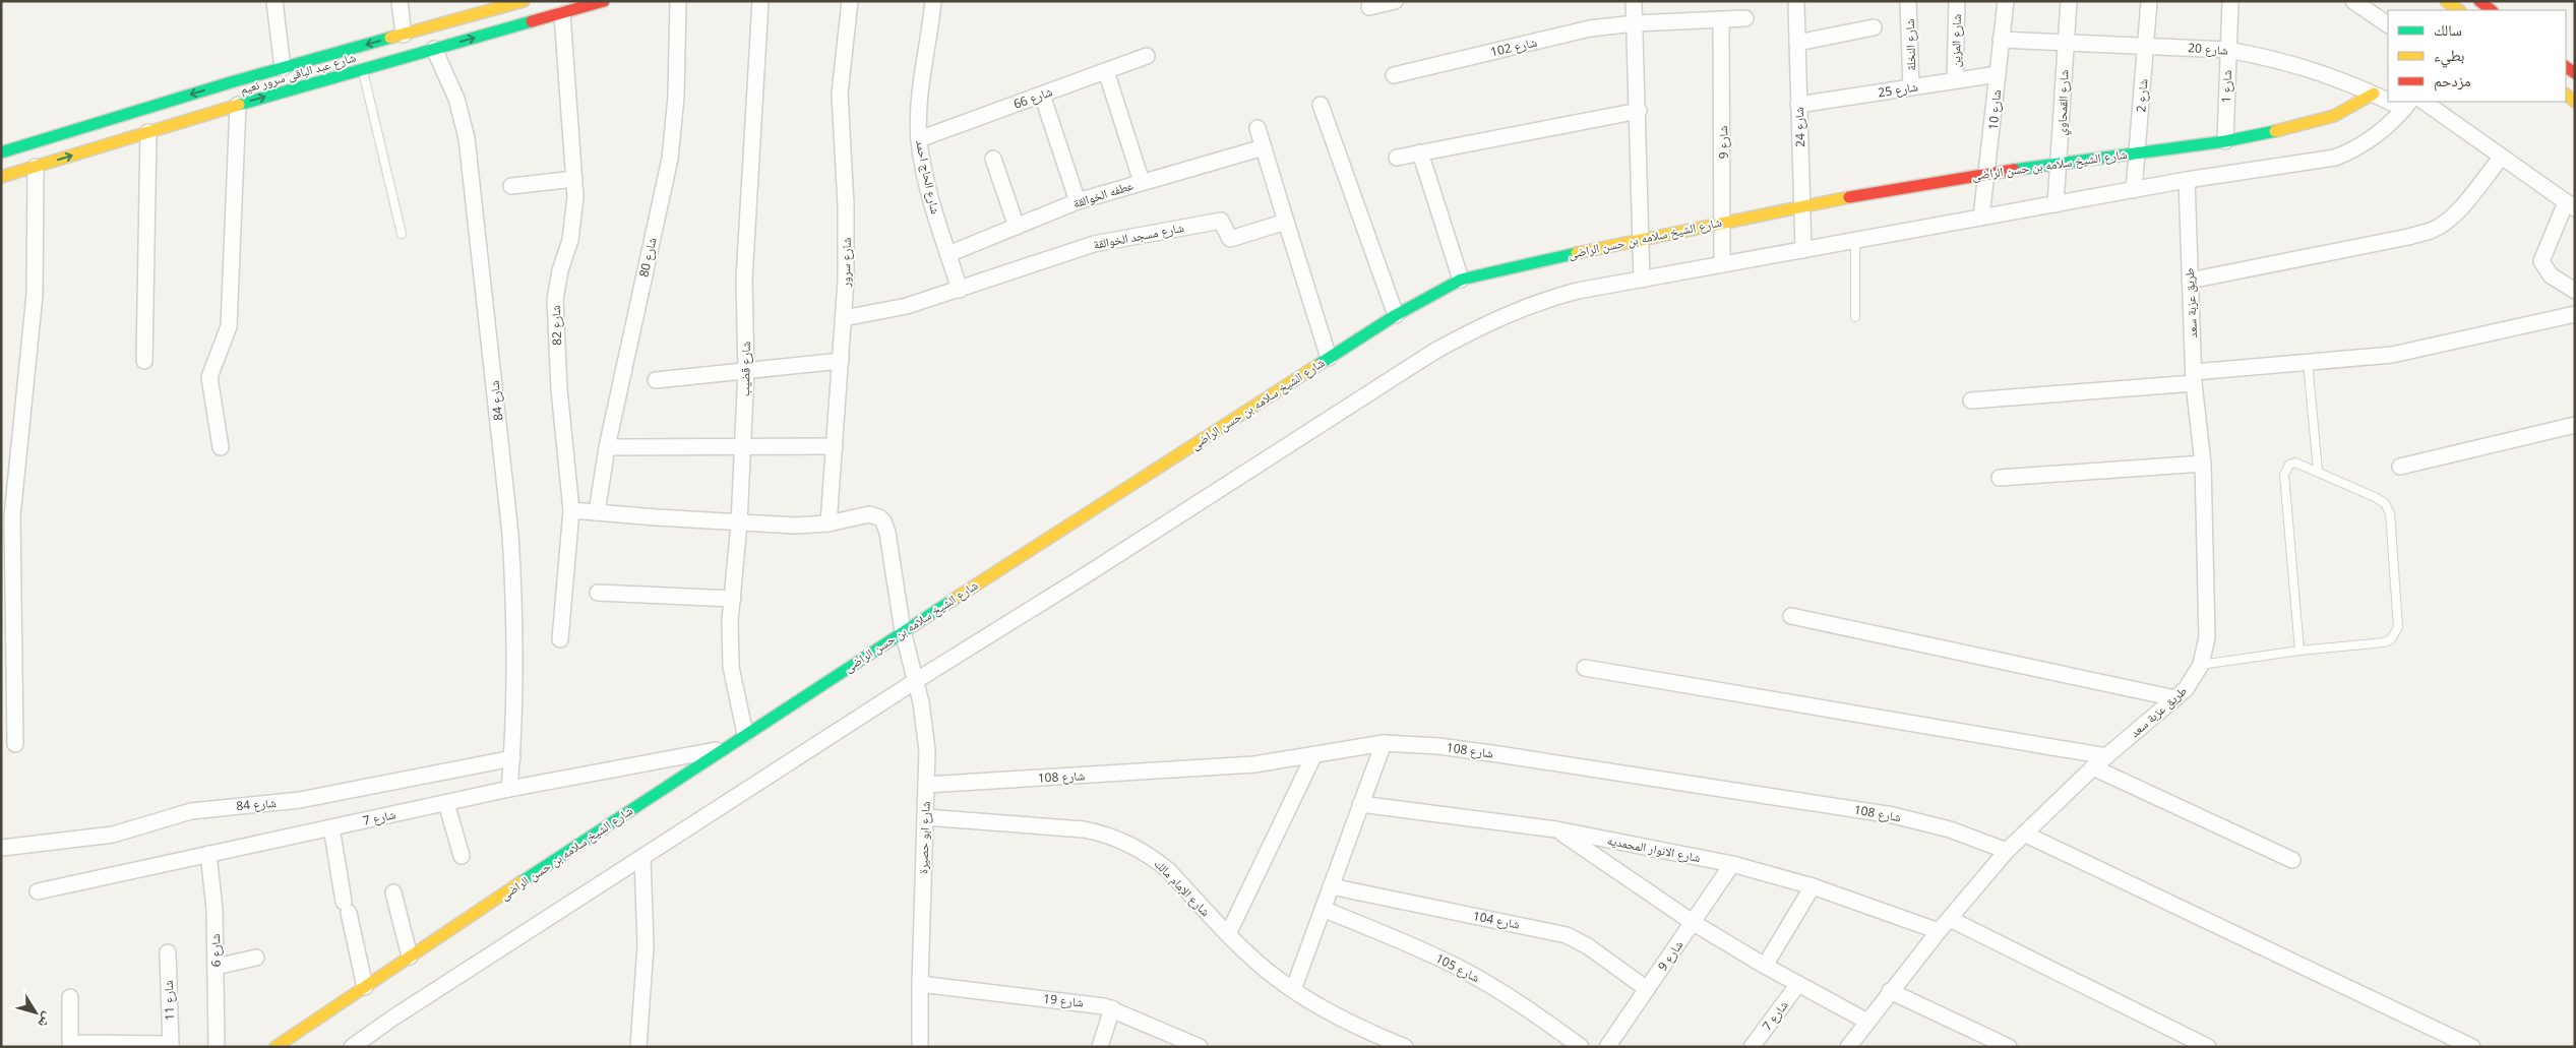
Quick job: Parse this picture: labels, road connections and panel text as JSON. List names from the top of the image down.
{
  "streets": {
    "street": [
      "شارع المزين",
      "شارع النخلة",
      "شارع 102",
      "شارع 20",
      "شارع عبد الباقى سرور نعيم",
      "شارع 1",
      "شارع 25",
      "شارع 2",
      "شارع 66",
      "شارع القمحاوي",
      "شارع 10",
      "شارع 24",
      "شارع 9",
      "شارع الشيخ سلامه بن حسن الراضى",
      "شارع الحاج احمد",
      "عطفه الخوالقة",
      "شارع مسجد الخوالقة",
      "شارع 80",
      "شارع سرور",
      "طريق عزبة سعد",
      "شارع 82",
      "شارع قضيب",
      "شارع 84",
      "شارع 108",
      "شارع 7",
      "شارع ابو حصيرة",
      "شارع الانوار المحمديه",
      "شارع الإمام مالك",
      "شارع 104",
      "شارع 6",
      "شارع 105",
      "شارع 11",
      "شارع 19"
    ]
  },
  "crossings": [
    ["شارع المزين", "شارع 25"],
    ["شارع النخلة", "شارع 25"],
    ["شارع 102", "شارع 9"],
    ["شارع 20", "شارع 1"],
    ["شارع 20", "شارع 2"],
    ["شارع 20", "شارع القمحاوي"],
    ["شارع 20", "شارع 10"],
    ["شارع 20", "شارع الشيخ سلامه بن حسن الراضى"],
    ["شارع عبد الباقى سرور نعيم", "شارع 82"],
    ["شارع عبد الباقى سرور نعيم", "شارع 84"],
    ["شارع 1", "شارع الشيخ سلامه بن حسن الراضى"],
    ["شارع 25", "شارع 10"],
    ["شارع 25", "شارع 24"],
    ["شارع 2", "شارع الشيخ سلامه بن حسن الراضى"],
    ["شارع 66", "شارع الحاج احمد"],
    ["شارع القمحاوي", "شارع الشيخ سلامه بن حسن الراضى"],
    ["شارع 10", "شارع الشيخ سلامه بن حسن الراضى"],
    ["شارع 24", "شارع الشيخ سلامه بن حسن الراضى"],
    ["شارع 9", "شارع الشيخ سلامه بن حسن الراضى"],
    ["شارع 9", "شارع الانوار المحمديه"],
    ["شارع 9", "شارع 104"],
    ["شارع الشيخ سلامه بن حسن الراضى", "شارع قضيب"],
    ["شارع الشيخ سلامه بن حسن الراضى", "شارع 7"],
    ["شارع الشيخ سلامه بن حسن الراضى", "شارع ابو حصيرة"],
    ["شارع الحاج احمد", "عطفه الخوالقة"],
    ["شارع الحاج احمد", "شارع مسجد الخوالقة"],
    ["شارع مسجد الخوالقة", "شارع سرور"],
    ["شارع سرور", "شارع ابو حصيرة"],
    ["طريق عزبة سعد", "شارع 108"],
    ["طريق عزبة سعد", "شارع الانوار المحمديه"],
    ["شارع 84", "شارع 7"],
    ["شارع 108", "شارع ابو حصيرة"],
    ["شارع 7", "شارع 6"],
    ["شارع ابو حصيرة", "شارع الإمام مالك"],
    ["شارع ابو حصيرة", "شارع 19"]
  ],
  "legend": ["سالك", "بطيء", "مزدحم"],
  "north": "bottom right"
}
